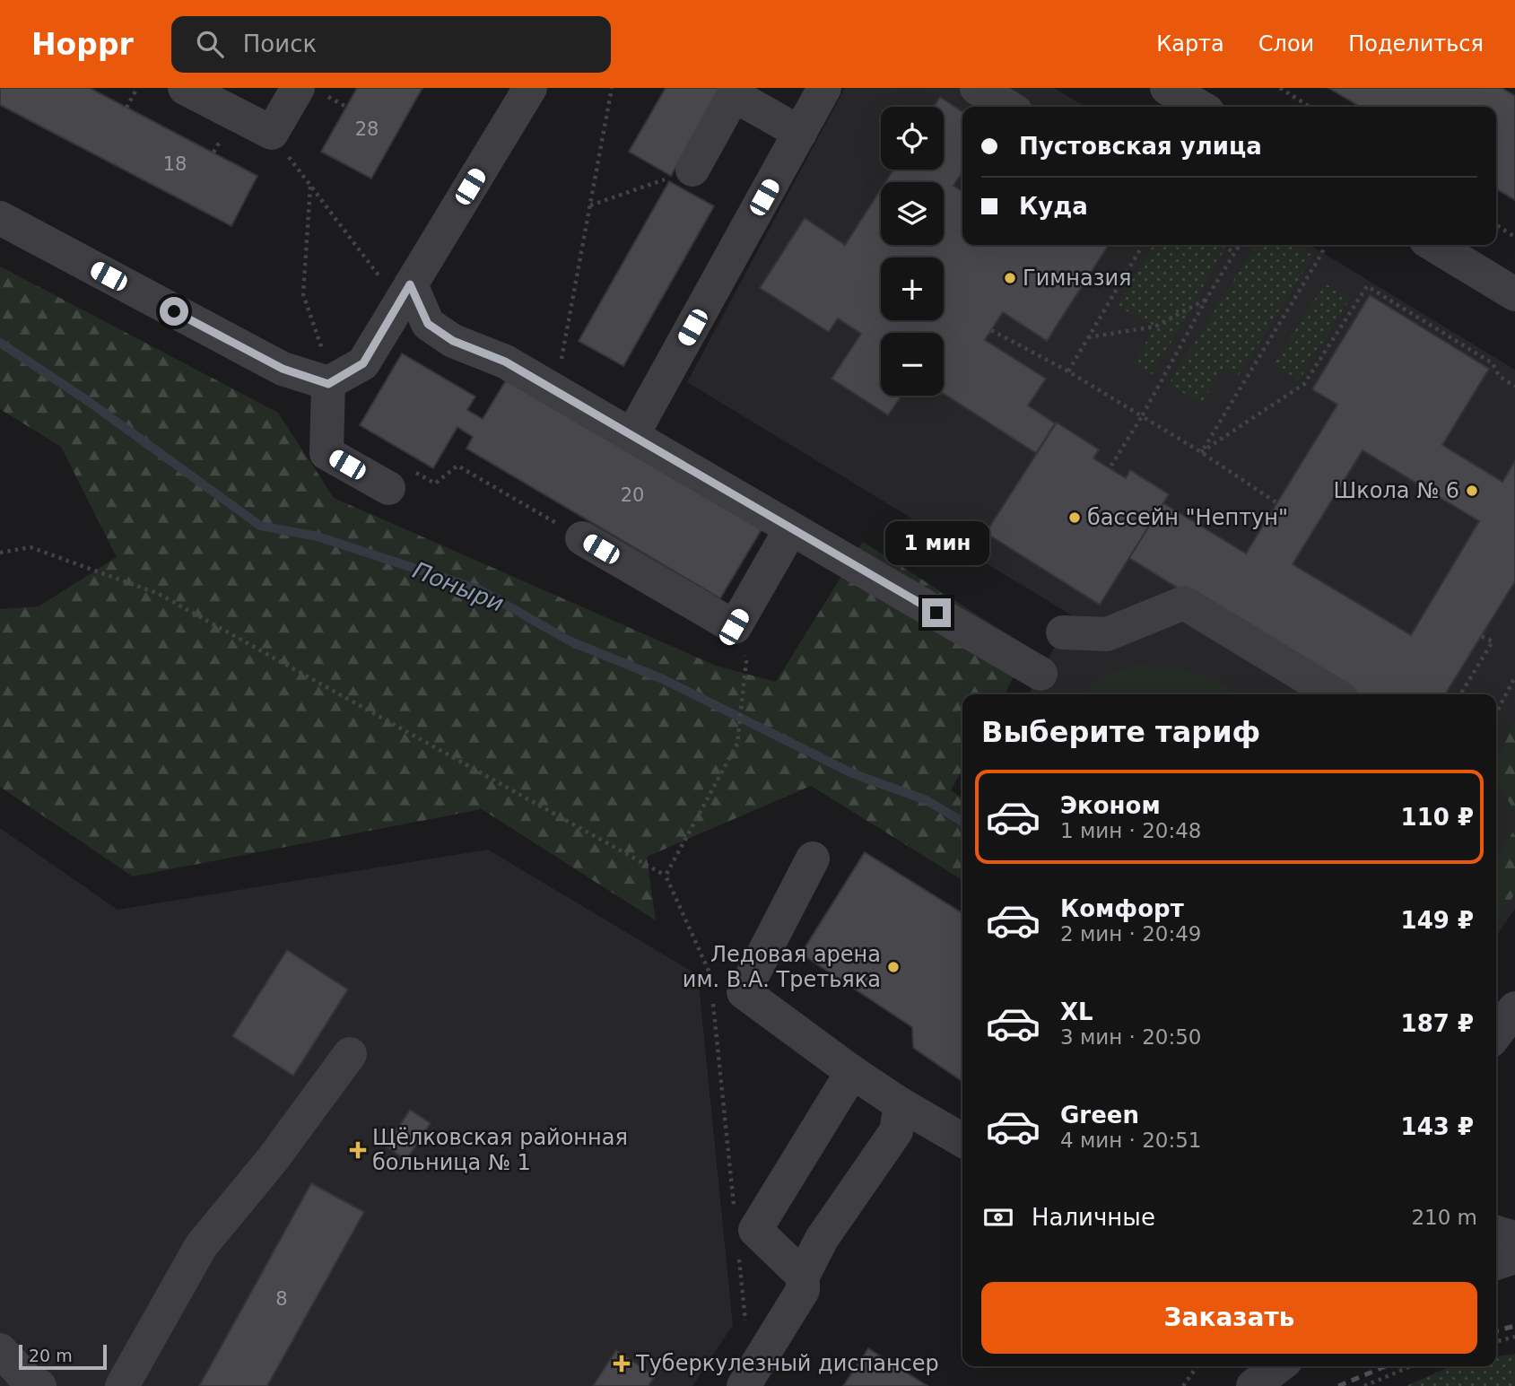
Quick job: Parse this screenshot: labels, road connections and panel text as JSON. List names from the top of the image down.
{
  "water": ["Поныри"],
  "places": {
    "other": [
      "Гимназия",
      "Школа № 6",
      "бассейн \"Нептун\"",
      "Ледовая арена им. В.А. Третьяка"
    ],
    "health": ["Щёлковская районная больница № 1", "Туберкулезный диспансер"]
  },
  "house_numbers": [
    "28",
    "18",
    "20",
    "8"
  ],
  "scale_bar": "20 m",
  "page": {
    "header": "Hoppr",
    "search": "Поиск",
    "nav": ["Карта", "Слои", "Поделиться"],
    "map_buttons": ["+", "−"],
    "banner": ["Пустовская улица", "Куда"],
    "bubble": "1 мин",
    "heading": "Выберите тариф",
    "list": [
      {
        "name": "Эконом",
        "note": "1 мин · 20:48",
        "value": "110 ₽"
      },
      {
        "name": "Комфорт",
        "note": "2 мин · 20:49",
        "value": "149 ₽"
      },
      {
        "name": "XL",
        "note": "3 мин · 20:50",
        "value": "187 ₽"
      },
      {
        "name": "Green",
        "note": "4 мин · 20:51",
        "value": "143 ₽"
      }
    ],
    "pay": ["Наличные", "210 m"],
    "buttons": "Заказать",
    "scale": "20 m"
  }
}
